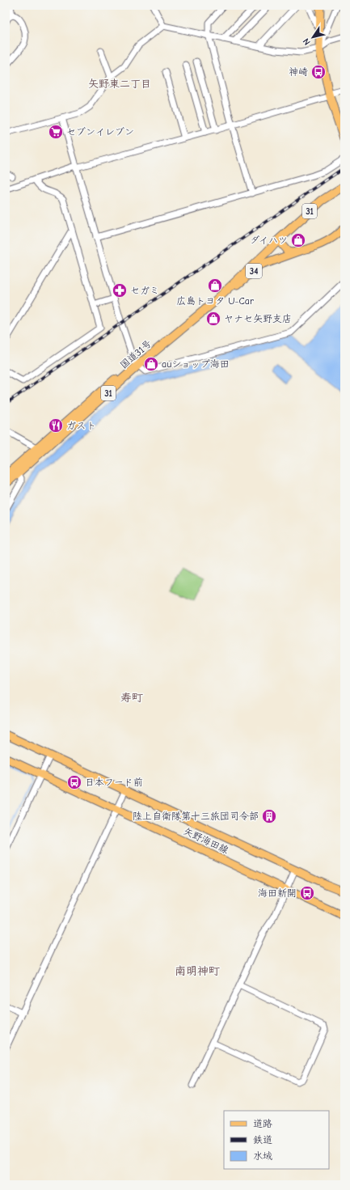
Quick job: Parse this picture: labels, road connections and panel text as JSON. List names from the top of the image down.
{
  "streets": {
    "highway": ["31", "国道31号"],
    "main road": ["34", "矢野海田線"]
  },
  "crossings": [
    ["34", "国道31号"]
  ],
  "districts": ["矢野東二丁目", "寿町", "南明神町"],
  "places": {
    "bus stop": ["神崎", "日本フード前", "海田新開"],
    "supermarket": ["セブンイレブン"],
    "shop": [
      "ダイハツ",
      "広島トヨタ U-Car",
      "ヤナセ矢野支店",
      "auショップ海田"
    ],
    "pharmacy": ["セガミ"],
    "restaurant": ["ガスト"],
    "building": ["陸上自衛隊第十三旅団司令部"]
  },
  "legend": ["道路", "鉄道", "水域"],
  "north": "bottom left"
}
